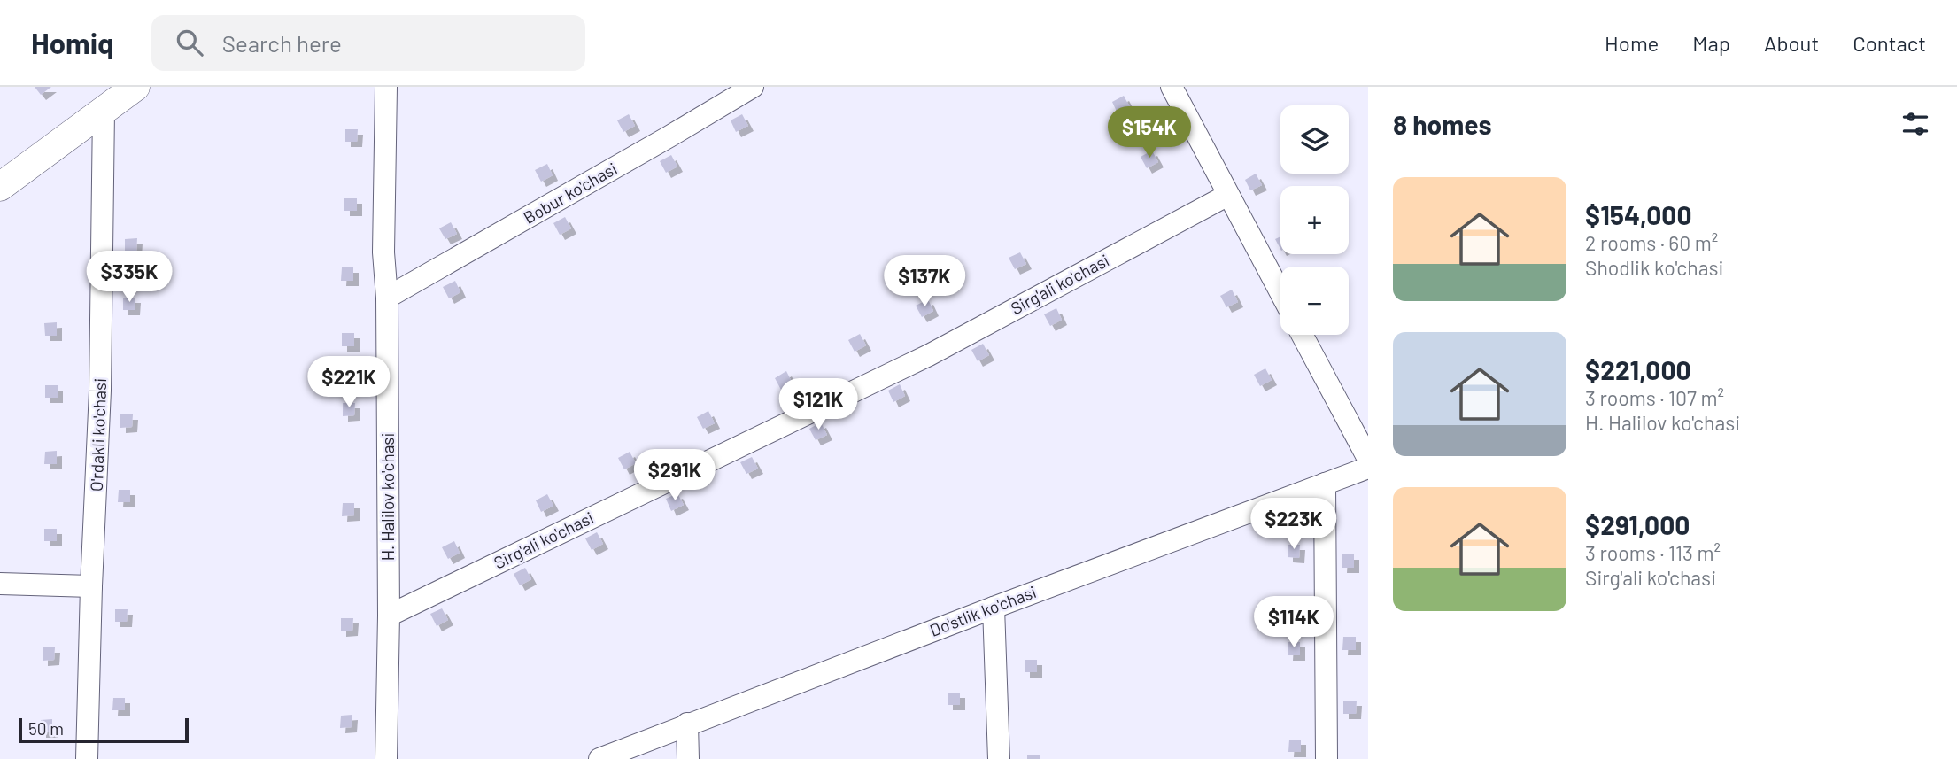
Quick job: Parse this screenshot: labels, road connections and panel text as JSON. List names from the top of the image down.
{
  "streets": {
    "street": [
      "Bobur ko'chasi",
      "Sirg'ali ko'chasi",
      "O'rdakli ko'chasi",
      "H. Halilov ko'chasi",
      "Do'stlik ko'chasi"
    ]
  },
  "crossings": [
    ["Bobur ko'chasi", "H. Halilov ko'chasi"],
    ["Sirg'ali ko'chasi", "H. Halilov ko'chasi"]
  ],
  "scale_bar": "50 m",
  "page": {
    "header": "Homiq",
    "search": "Search here",
    "nav": [
      "Home",
      "Map",
      "About",
      "Contact"
    ],
    "heading": "8 homes",
    "map_buttons": ["+", "−"],
    "price": [
      "$154K",
      "$335K",
      "$137K",
      "$221K",
      "$121K",
      "$291K",
      "$223K",
      "$114K"
    ],
    "list": [
      {
        "name": "$154,000",
        "note": "2 rooms · 60 m² · Shodlik ko'chasi"
      },
      {
        "name": "$221,000",
        "note": "3 rooms · 107 m² · H. Halilov ko'chasi"
      },
      {
        "name": "$291,000",
        "note": "3 rooms · 113 m² · Sirg'ali ko'chasi"
      }
    ],
    "scale": "50 m"
  }
}
